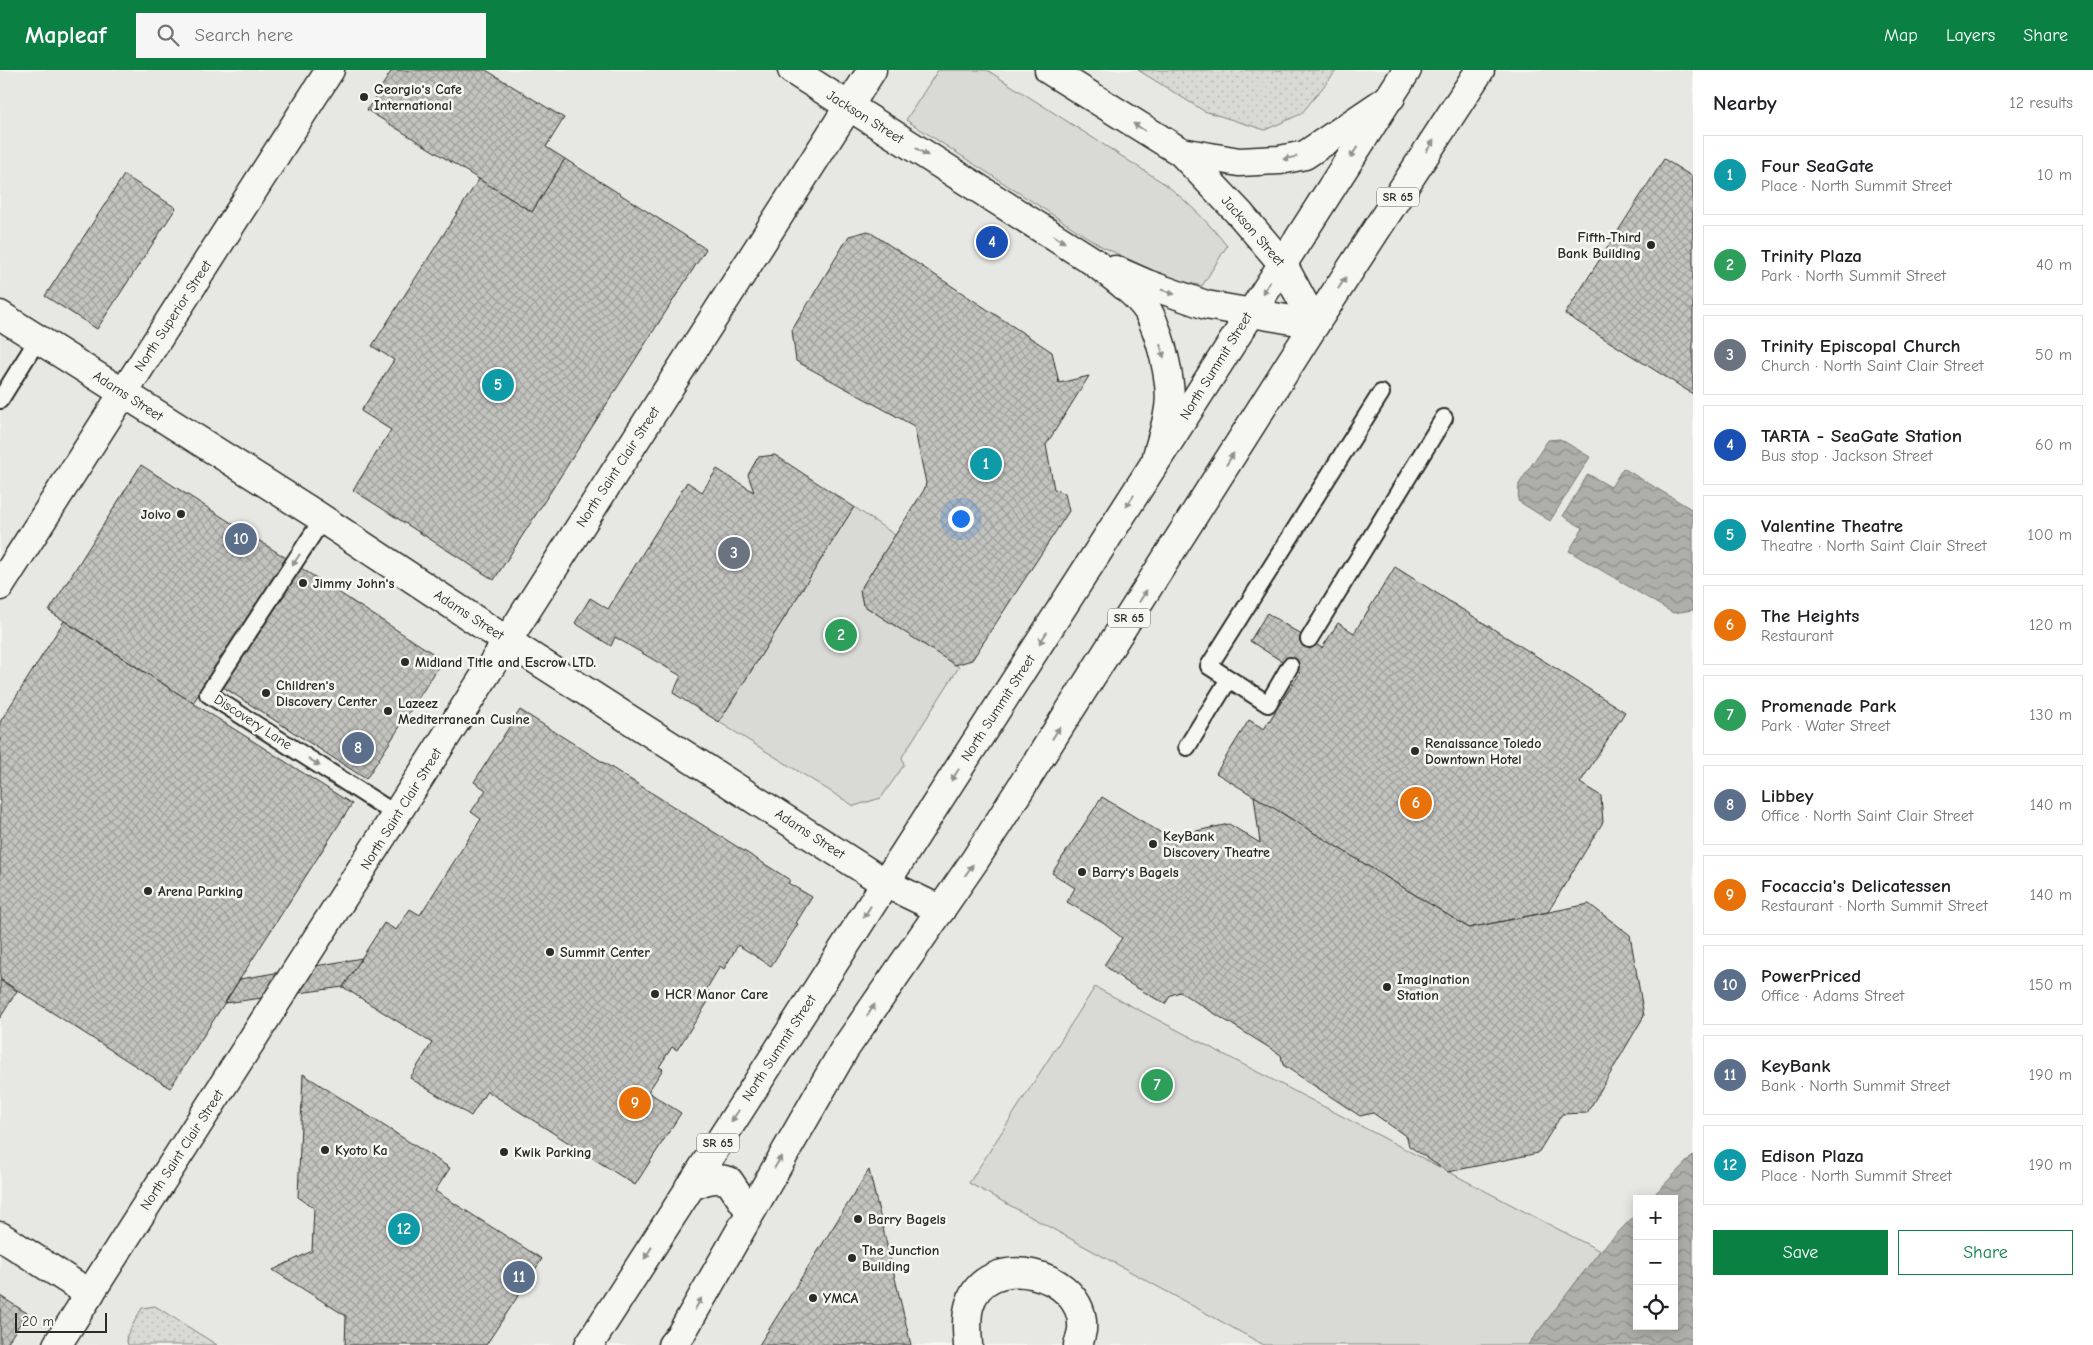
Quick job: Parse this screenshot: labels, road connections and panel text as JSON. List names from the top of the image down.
{
  "streets": {
    "street": [
      "Jackson Street",
      "SR 65",
      "North Superior Street",
      "North Summit Street",
      "Adams Street",
      "North Saint Clair Street"
    ],
    "lane": ["Discovery Lane"]
  },
  "crossings": [
    ["Jackson Street", "SR 65"],
    ["Jackson Street", "North Summit Street"],
    ["Jackson Street", "North Saint Clair Street"],
    ["SR 65", "Adams Street"],
    ["North Superior Street", "Adams Street"],
    ["North Summit Street", "Adams Street"],
    ["Adams Street", "North Saint Clair Street"],
    ["Adams Street", "Discovery Lane"],
    ["North Saint Clair Street", "Discovery Lane"]
  ],
  "places": [
    "Georgio's Cafe International",
    "Fifth-Third Bank Building",
    "Joivo",
    "Jimmy John's",
    "Midland Title and Escrow LTD.",
    "Children's Discovery Center",
    "Lazeez Mediterranean Cusine",
    "Renaissance Toledo Downtown Hotel",
    "KeyBank Discovery Theatre",
    "Barry's Bagels",
    "Arena Parking",
    "Summit Center",
    "Imagination Station",
    "HCR Manor Care",
    "Kyoto Ka",
    "Kwik Parking",
    "Barry Bagels",
    "The Junction Building",
    "YMCA"
  ],
  "scale_bar": "20 m",
  "page": {
    "header": "Mapleaf",
    "search": "Search here",
    "nav": ["Map", "Layers", "Share"],
    "heading": ["Nearby", "12 results"],
    "list": [
      {
        "mark": "1",
        "name": "Four SeaGate",
        "note": "Place · North Summit Street",
        "value": "10 m"
      },
      {
        "mark": "2",
        "name": "Trinity Plaza",
        "note": "Park · North Summit Street",
        "value": "40 m"
      },
      {
        "mark": "3",
        "name": "Trinity Episcopal Church",
        "note": "Church · North Saint Clair Street",
        "value": "50 m"
      },
      {
        "mark": "4",
        "name": "TARTA - SeaGate Station",
        "note": "Bus stop · Jackson Street",
        "value": "60 m"
      },
      {
        "mark": "5",
        "name": "Valentine Theatre",
        "note": "Theatre · North Saint Clair Street",
        "value": "100 m"
      },
      {
        "mark": "6",
        "name": "The Heights",
        "note": "Restaurant",
        "value": "120 m"
      },
      {
        "mark": "7",
        "name": "Promenade Park",
        "note": "Park · Water Street",
        "value": "130 m"
      },
      {
        "mark": "8",
        "name": "Libbey",
        "note": "Office · North Saint Clair Street",
        "value": "140 m"
      },
      {
        "mark": "9",
        "name": "Focaccia's Delicatessen",
        "note": "Restaurant · North Summit Street",
        "value": "140 m"
      },
      {
        "mark": "10",
        "name": "PowerPriced",
        "note": "Office · Adams Street",
        "value": "150 m"
      },
      {
        "mark": "11",
        "name": "KeyBank",
        "note": "Bank · North Summit Street",
        "value": "190 m"
      },
      {
        "mark": "12",
        "name": "Edison Plaza",
        "note": "Place · North Summit Street",
        "value": "190 m"
      }
    ],
    "pins": [
      "4",
      "5",
      "1",
      "10",
      "3",
      "2",
      "8",
      "6",
      "7",
      "9",
      "12",
      "11"
    ],
    "map_buttons": ["+", "−"],
    "buttons": ["Save", "Share"],
    "scale": "20 m"
  }
}
